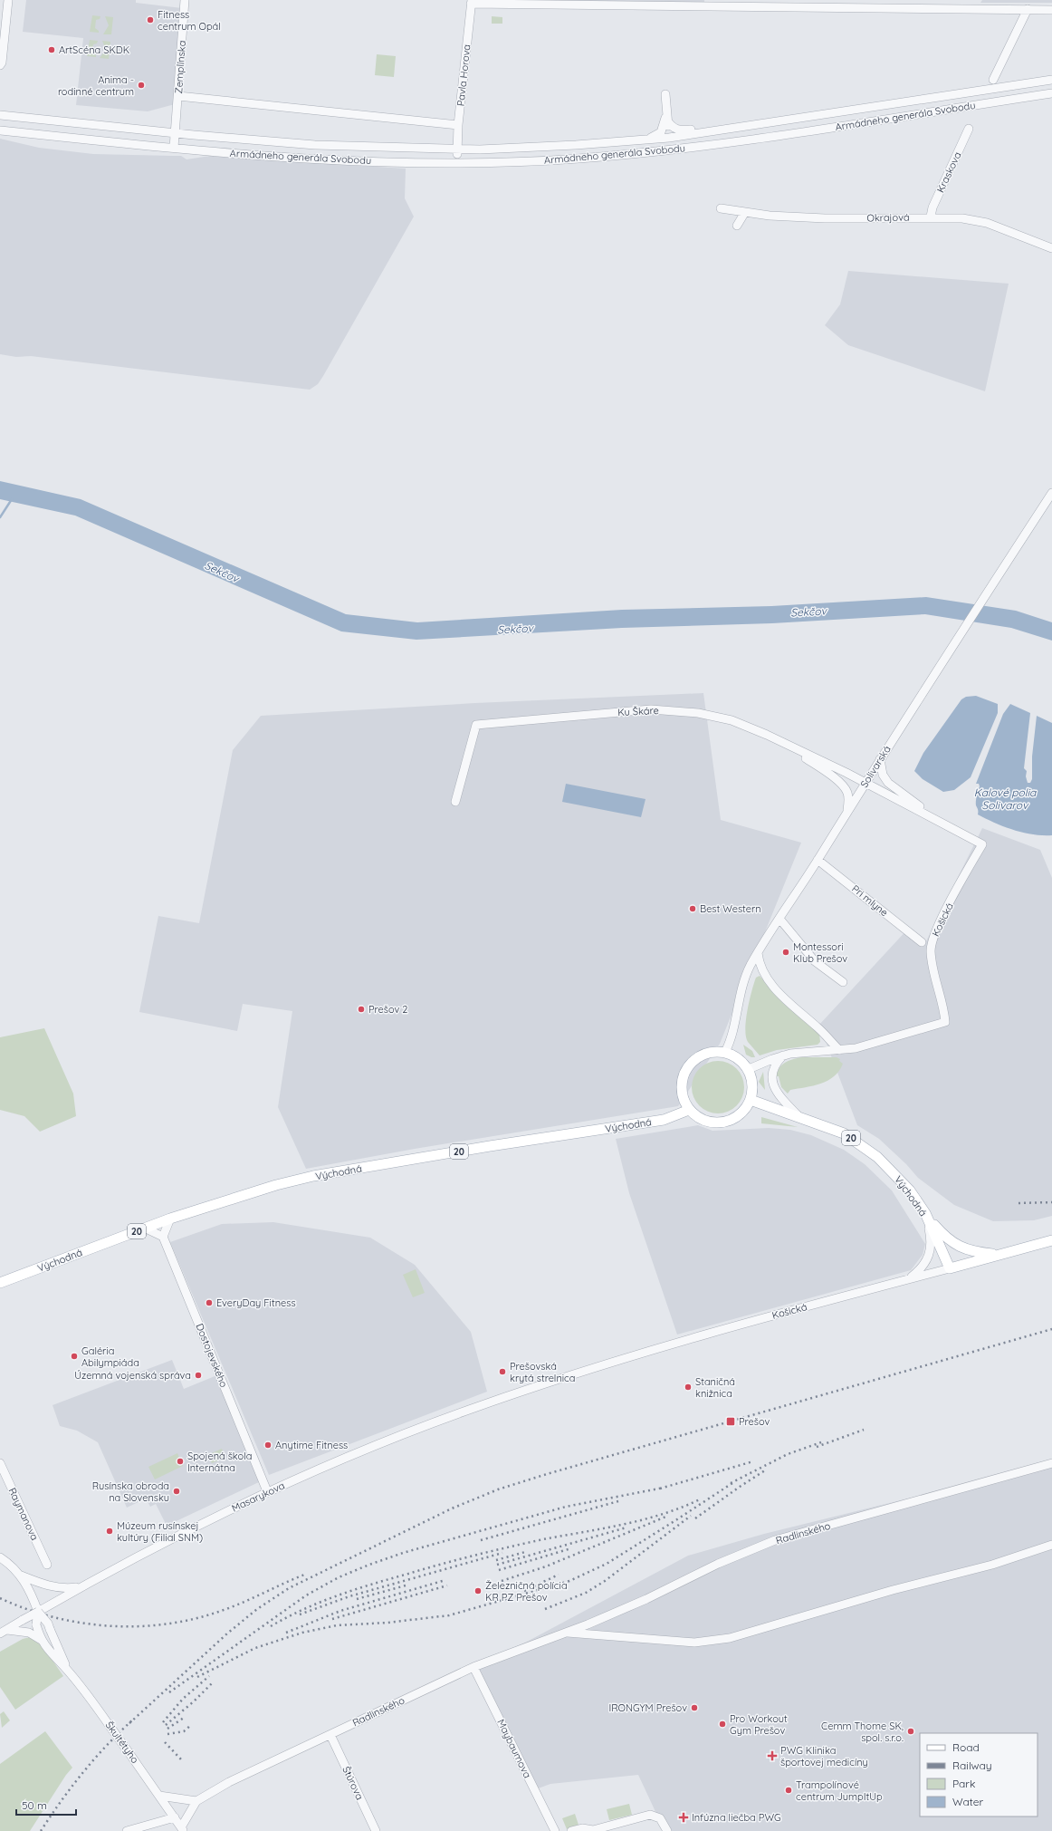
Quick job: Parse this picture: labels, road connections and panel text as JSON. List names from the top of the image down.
{
  "streets": {
    "main road": ["Košická", "Východná", "20"],
    "street": [
      "Zemplínska",
      "Pavla Horova",
      "Armádneho generála Svobodu",
      "Kraskova",
      "Okrajová",
      "Ku Škáre",
      "Solivarská",
      "Pri mlyne",
      "Dostojevského",
      "Masarykova",
      "Raymanova",
      "Radlinského",
      "Škultétyho",
      "Maybaumova",
      "Štúrova"
    ]
  },
  "crossings": [
    ["Zemplínska", "Armádneho generála Svobodu"],
    ["Pavla Horova", "Armádneho generála Svobodu"],
    ["Kraskova", "Okrajová"],
    ["Ku Škáre", "Solivarská"],
    ["Ku Škáre", "Košická"],
    ["Solivarská", "Pri mlyne"],
    ["Solivarská", "Košická"],
    ["Solivarská", "Východná"],
    ["Košická", "Východná"],
    ["Košická", "Masarykova"],
    ["Dostojevského", "Masarykova"],
    ["Masarykova", "Škultétyho"],
    ["Radlinského", "Škultétyho"],
    ["Radlinského", "Maybaumova"],
    ["Radlinského", "Štúrova"]
  ],
  "water": ["Sekčov", "Kalové polia Solivarov"],
  "places": {
    "other": [
      "Fitness centrum Opál",
      "ArtScéna SKDK",
      "Anima - rodinné centrum",
      "Best Western",
      "Montessori Klub Prešov",
      "Prešov 2",
      "EveryDay Fitness",
      "Galéria Abilympiáda",
      "Prešovská krytá strelnica",
      "Územná vojenská správa",
      "Staničná knižnica",
      "Anytime Fitness",
      "Spojená škola Internátna",
      "Rusínska obroda na Slovensku",
      "Múzeum rusínskej kultúry (Filial SNM)",
      "Železničná polícia KR PZ Prešov",
      "IRONGYM Prešov",
      "Pro Workout Gym Prešov",
      "Cemm Thome SK, spol. s.r.o.",
      "Trampolínové centrum JumpItUp"
    ],
    "transit": ["Prešov"],
    "health": ["PWG Klinika športovej medicíny", "Infúzna liečba PWG"]
  },
  "legend": [
    "Road",
    "Railway",
    "Park",
    "Water"
  ],
  "scale_bar": "50 m"
}
